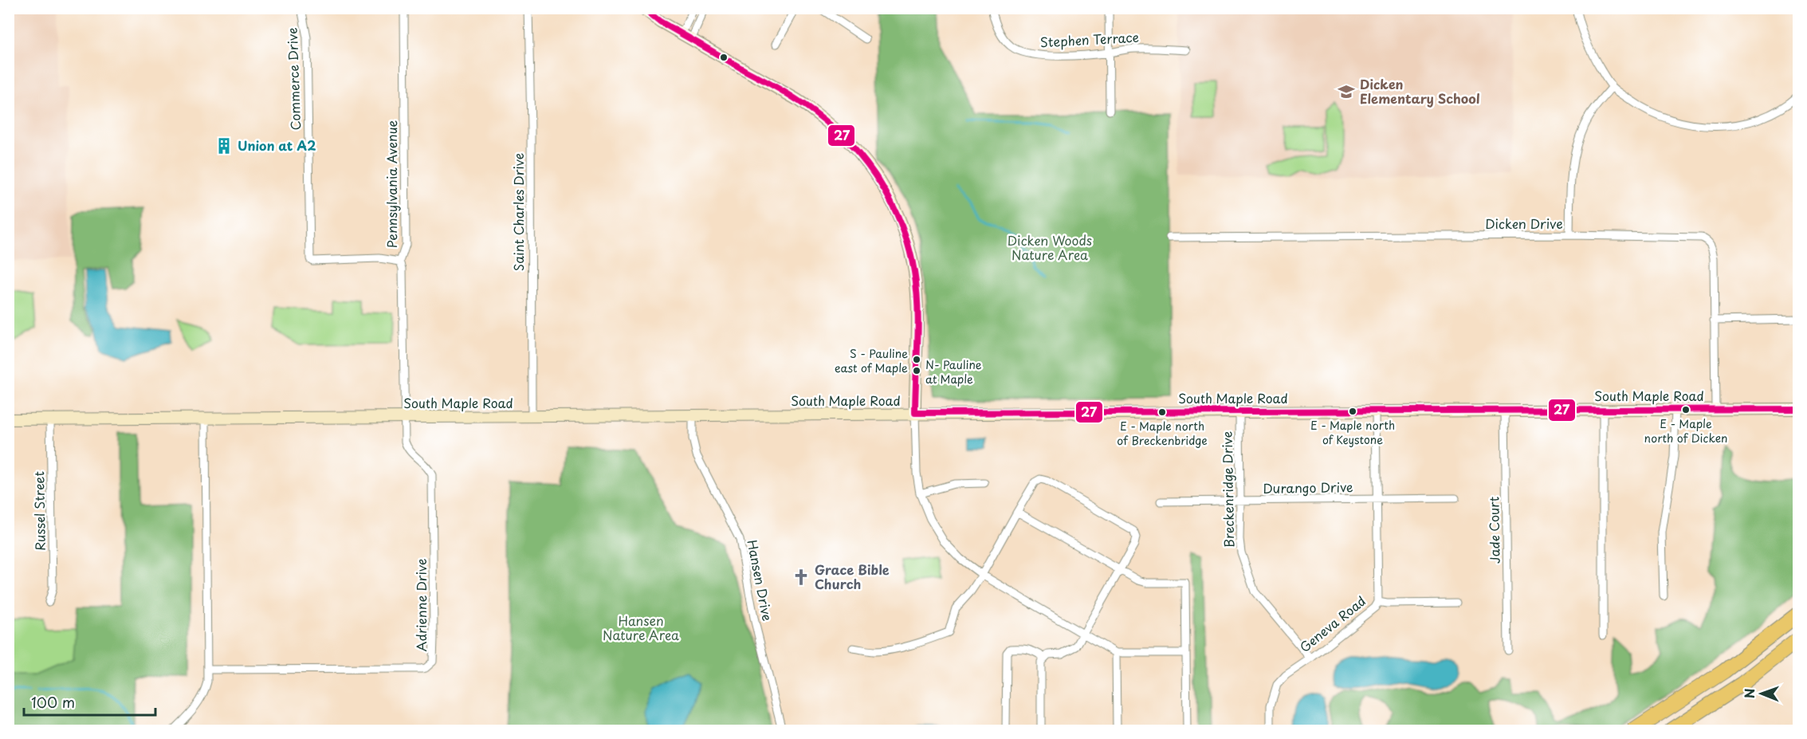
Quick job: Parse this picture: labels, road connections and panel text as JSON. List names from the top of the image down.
{
  "streets": {
    "street": [
      "Stephen Terrace",
      "Commerce Drive",
      "Pennsylvania Avenue",
      "Saint Charles Drive",
      "Dicken Drive",
      "South Maple Road",
      "Durango Drive",
      "Breckenridge Drive",
      "Russel Street",
      "Jade Court",
      "Hansen Drive",
      "Adrienne Drive",
      "Geneva Road"
    ]
  },
  "crossings": [
    ["Commerce Drive", "Pennsylvania Avenue"],
    ["Pennsylvania Avenue", "South Maple Road"],
    ["Pennsylvania Avenue", "Adrienne Drive"],
    ["Saint Charles Drive", "South Maple Road"],
    ["Dicken Drive", "South Maple Road"],
    ["South Maple Road", "Breckenridge Drive"],
    ["South Maple Road", "Russel Street"],
    ["South Maple Road", "Jade Court"],
    ["South Maple Road", "Hansen Drive"],
    ["South Maple Road", "Adrienne Drive"],
    ["Durango Drive", "Breckenridge Drive"],
    ["Breckenridge Drive", "Geneva Road"]
  ],
  "parks": ["Dicken Woods Nature Area", "Hansen Nature Area"],
  "places": {
    "school or university": ["Dicken Elementary School"],
    "building": ["Union at A2"],
    "other": [
      "S - Pauline east of Maple",
      "N- Pauline at Maple",
      "E - Maple north of Dicken",
      "E - Maple north of Keystone",
      "E - Maple north of Breckenbridge"
    ],
    "church": ["Grace Bible Church"]
  },
  "lines": ["transit line 27"],
  "scale_bar": "100 m",
  "north": "left"
}
